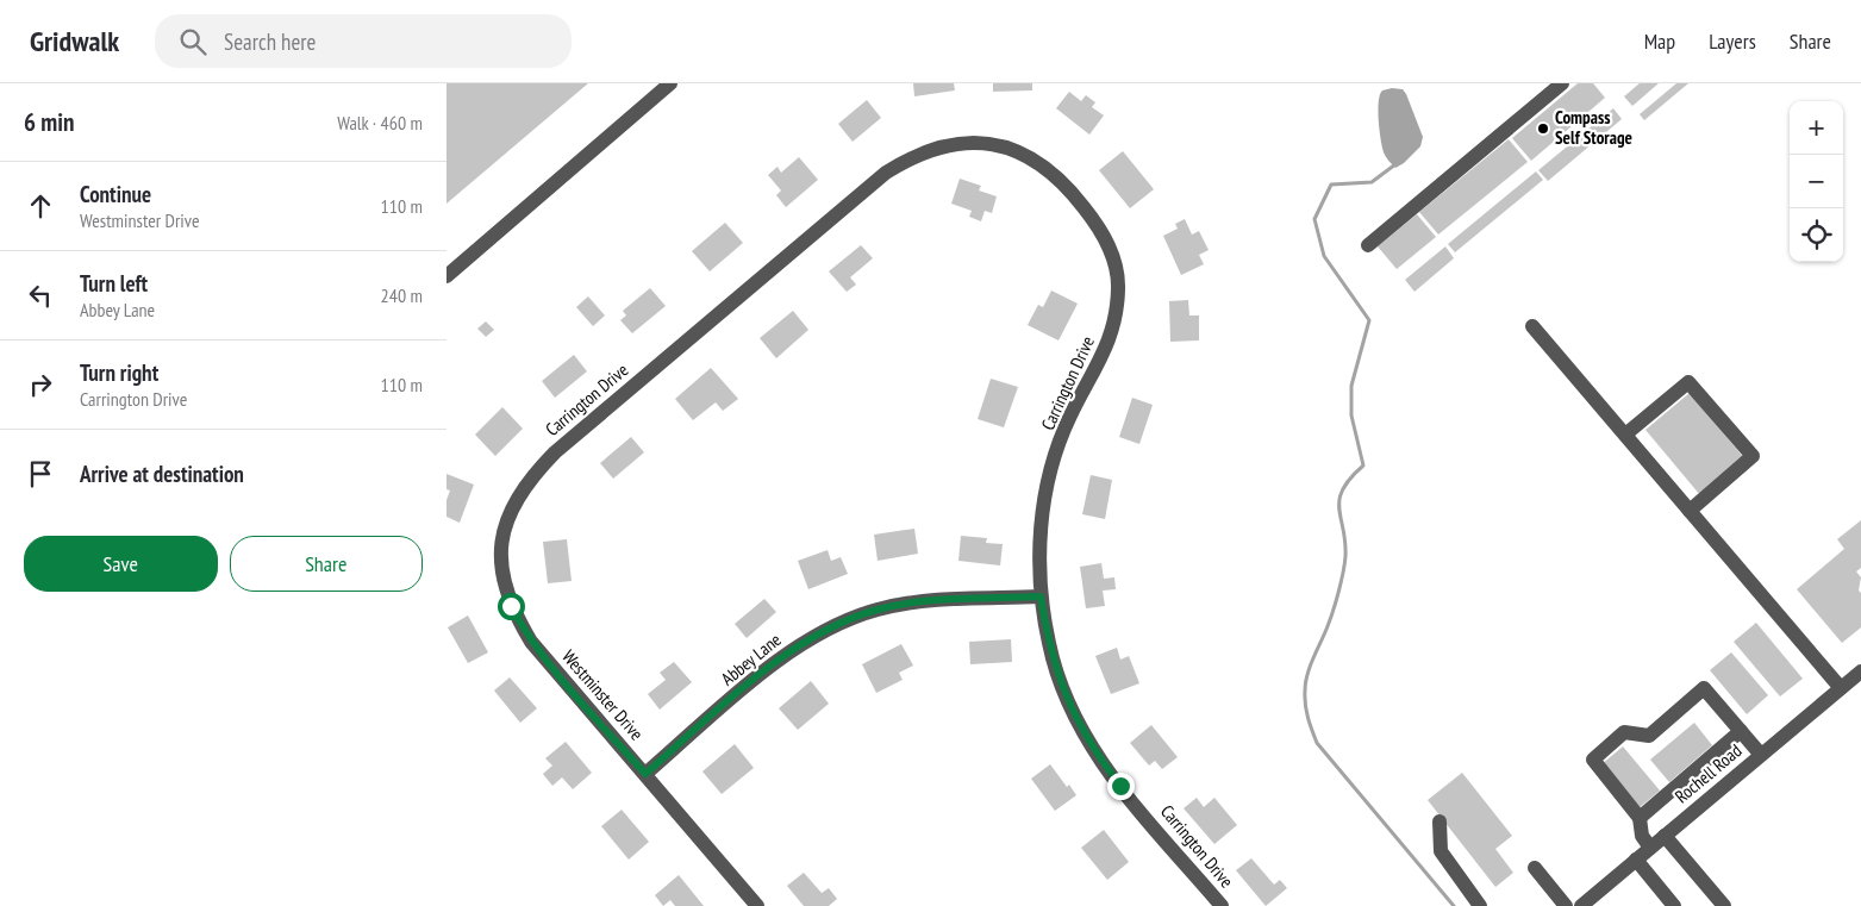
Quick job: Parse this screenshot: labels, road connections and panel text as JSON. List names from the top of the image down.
{
  "streets": {
    "street": [
      "Carrington Drive",
      "Abbey Lane",
      "Westminster Drive",
      "Rochell Road"
    ]
  },
  "crossings": [
    ["Carrington Drive", "Abbey Lane"],
    ["Carrington Drive", "Westminster Drive"],
    ["Abbey Lane", "Westminster Drive"]
  ],
  "places": ["Compass Self Storage"],
  "page": {
    "header": "Gridwalk",
    "search": "Search here",
    "nav": ["Map", "Layers", "Share"],
    "heading": ["6 min", "Walk · 460 m"],
    "map_buttons": ["+", "−"],
    "list": [
      ["Continue", "Westminster Drive", "110 m"],
      ["Turn left", "Abbey Lane", "240 m"],
      ["Turn right", "Carrington Drive", "110 m"],
      "Arrive at destination"
    ],
    "buttons": ["Save", "Share"]
  }
}
